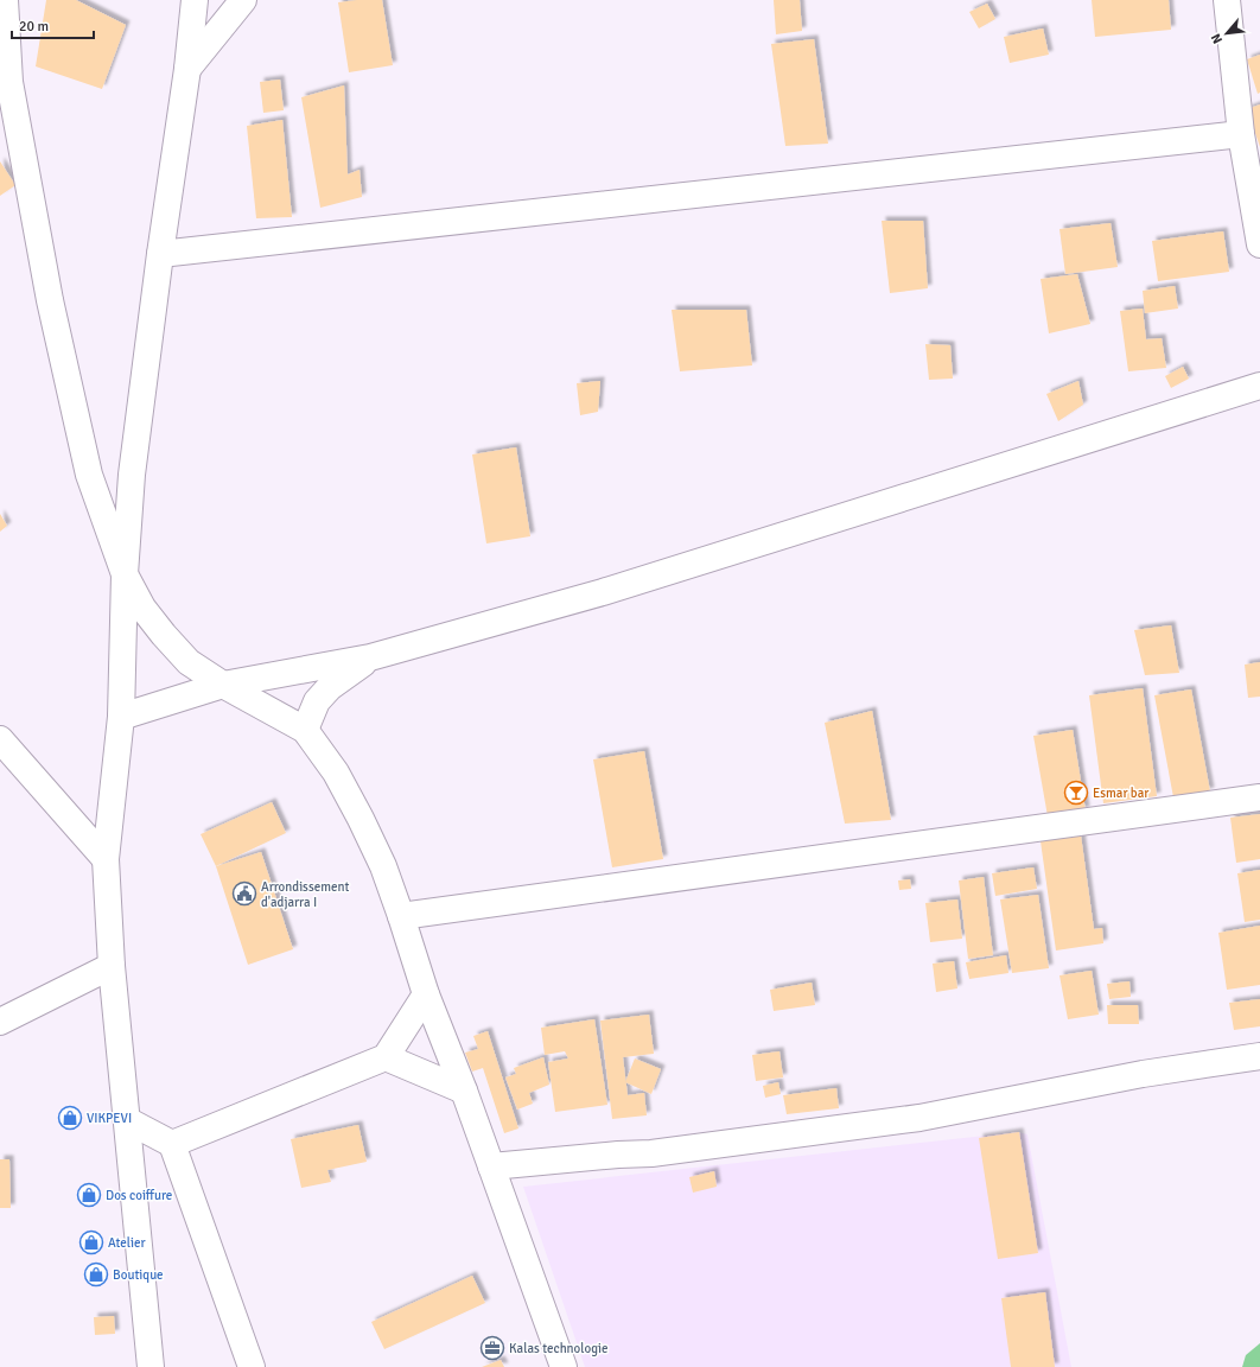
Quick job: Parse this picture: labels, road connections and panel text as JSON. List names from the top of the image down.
{
  "places": {
    "bar": ["Esmar bar"],
    "public building": ["Arrondissement d'adjarra I"],
    "shop": [
      "VIKPEVI",
      "Dos coiffure",
      "Atelier",
      "Boutique"
    ],
    "office": ["Kalas technologie"]
  },
  "scale_bar": "20 m",
  "north": "bottom left"
}
